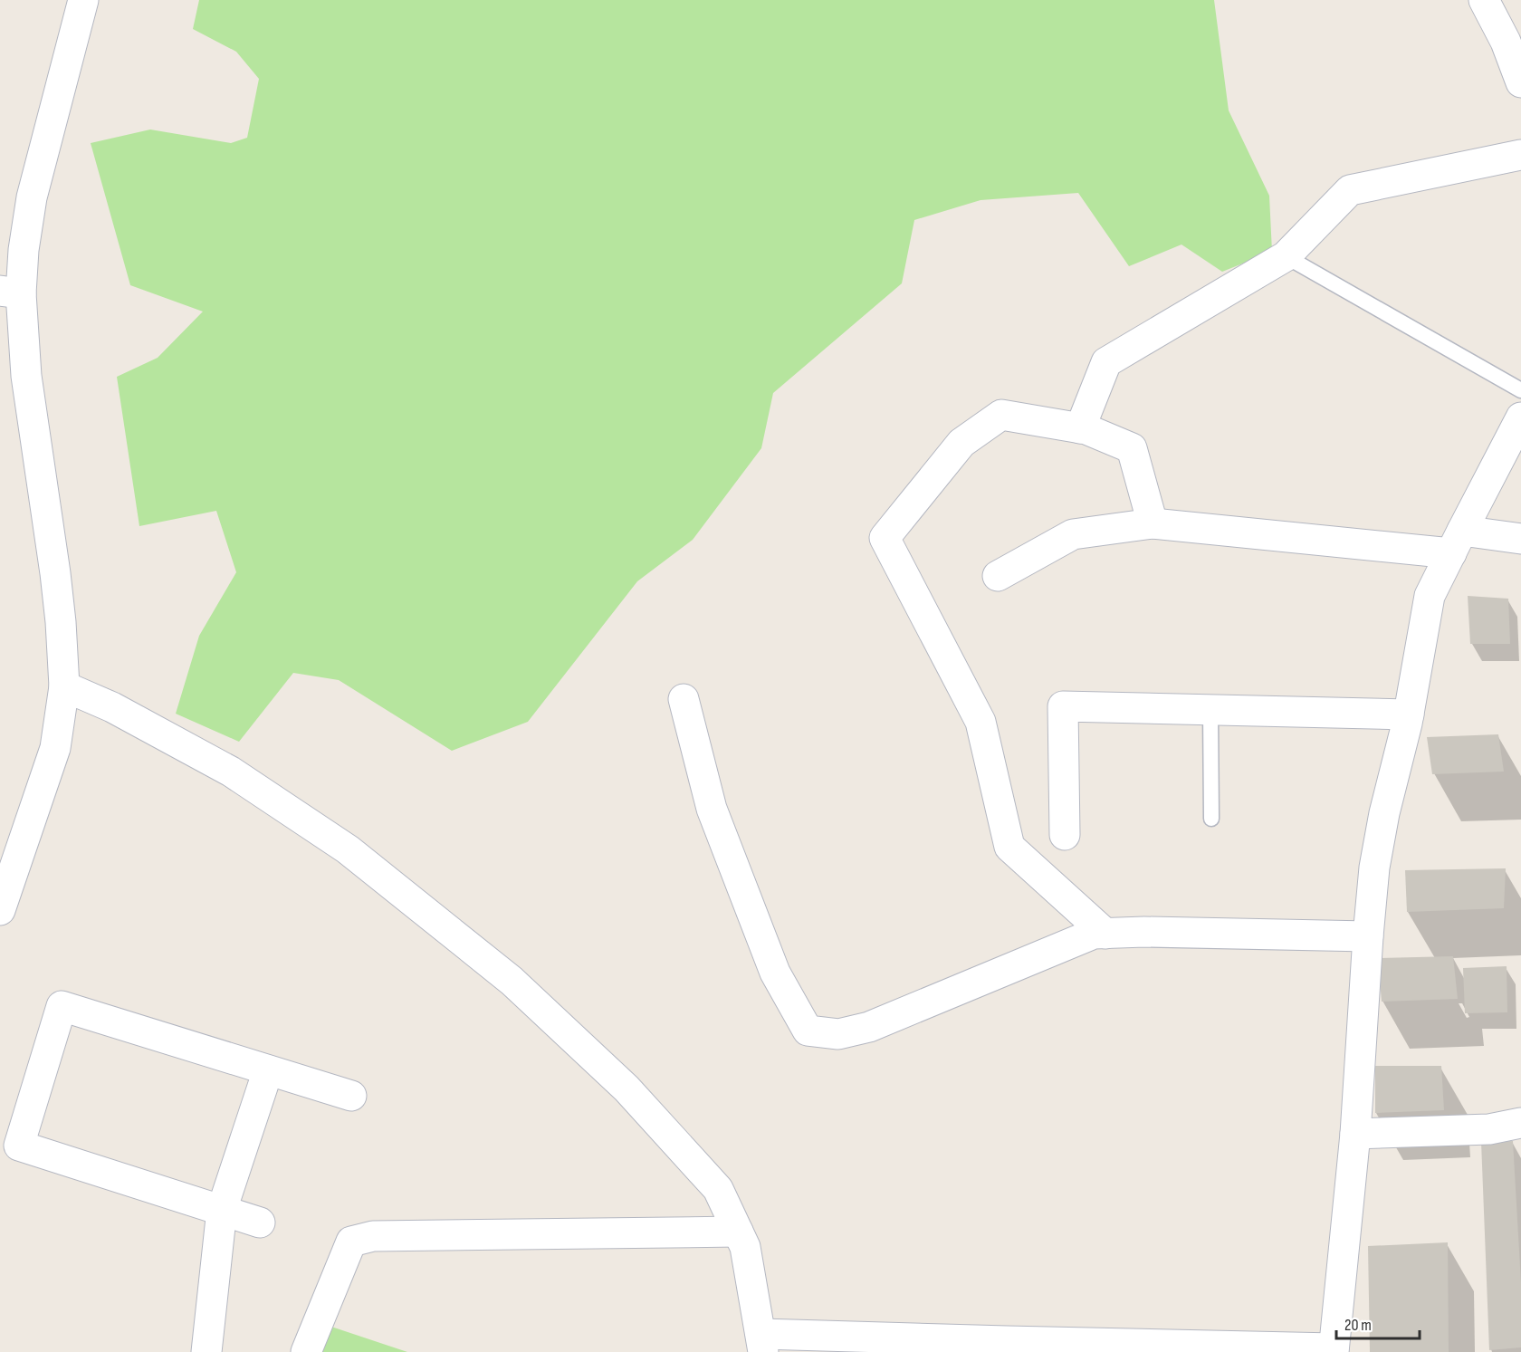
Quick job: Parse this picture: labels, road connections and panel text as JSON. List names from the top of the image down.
{
  "scale_bar": "20 m"
}
